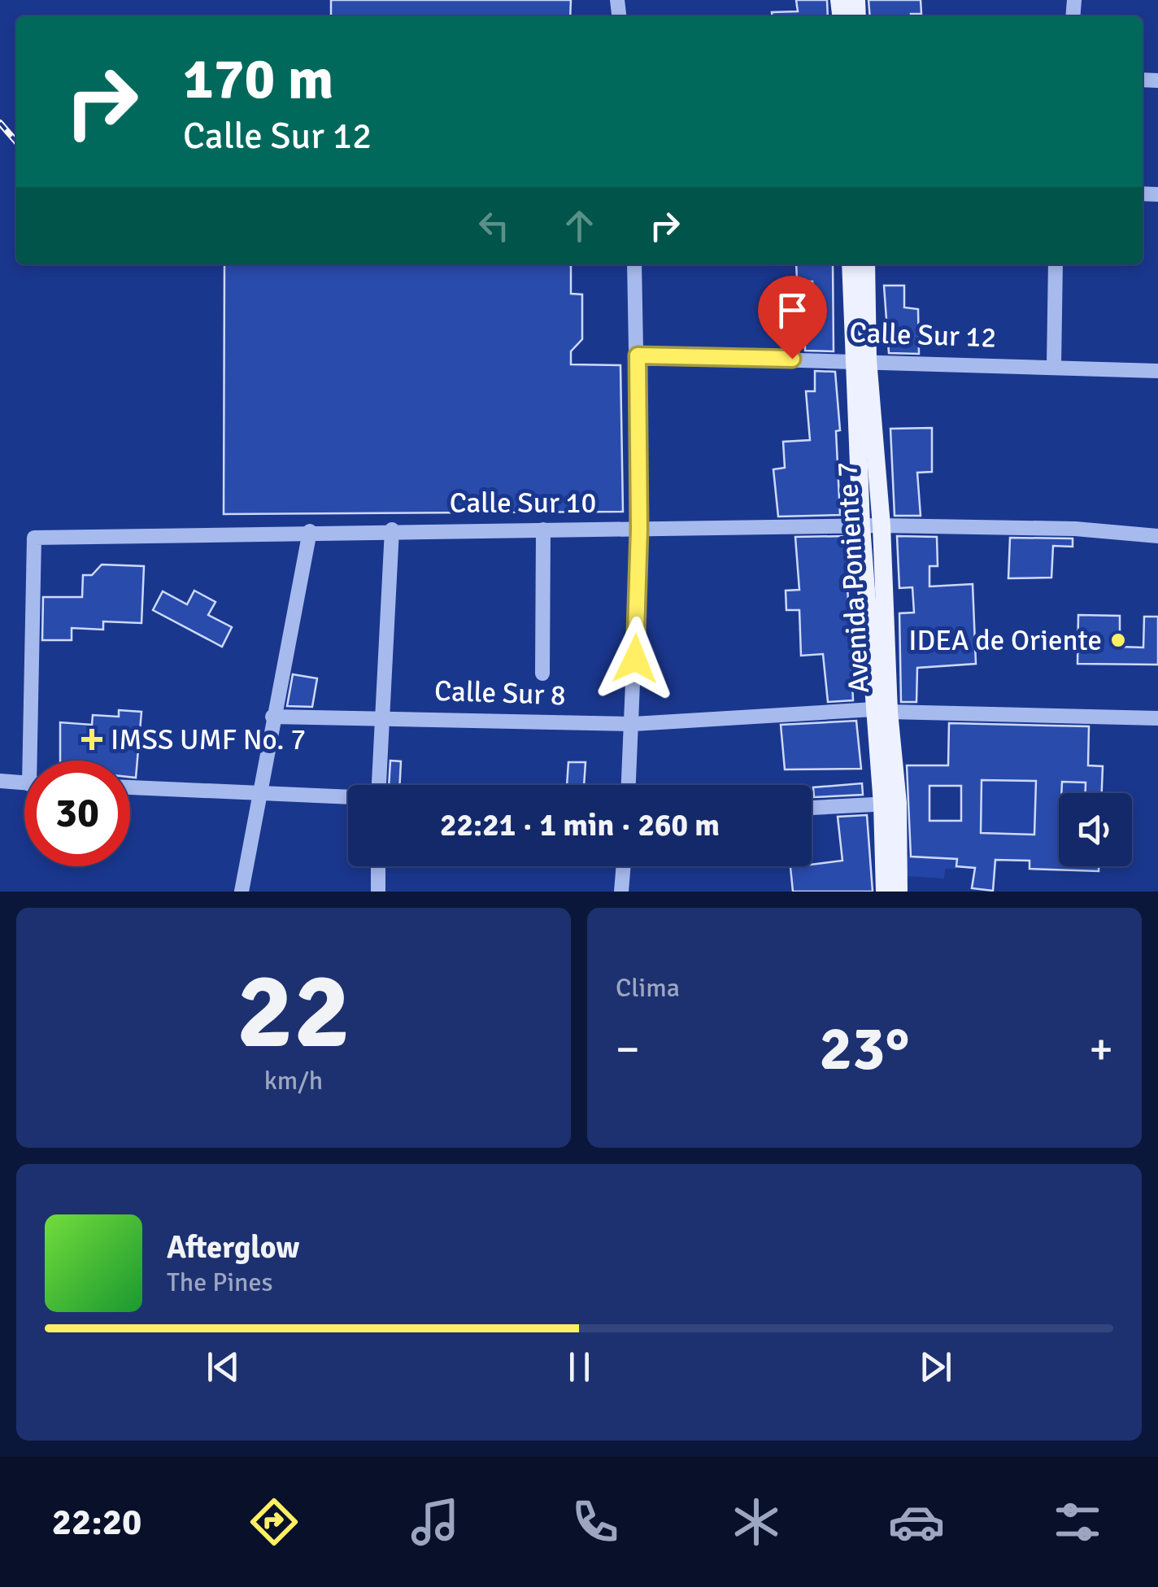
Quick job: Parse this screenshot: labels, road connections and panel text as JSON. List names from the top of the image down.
{
  "streets": {
    "main road": ["Avenida Poniente 7"],
    "street": ["Calle Sur 12", "Calle Sur 10", "Calle Sur 8"]
  },
  "crossings": [
    ["Calle Sur 12", "Avenida Poniente 7"],
    ["Calle Sur 10", "Avenida Poniente 7"],
    ["Avenida Poniente 7", "Calle Sur 8"]
  ],
  "places": {
    "other": ["IDEA de Oriente"],
    "health": ["IMSS UMF No. 7"]
  },
  "page": {
    "turn": ["170 m", "Calle Sur 12"],
    "limit": "30",
    "trip": "22:21 · 1 min · 260 m",
    "tile": [
      ["22", "km/h"],
      "Clima"
    ],
    "heat": ["−", "23°", "+"],
    "song": ["Afterglow", "The Pines"],
    "tabs": "22:20"
  }
}
